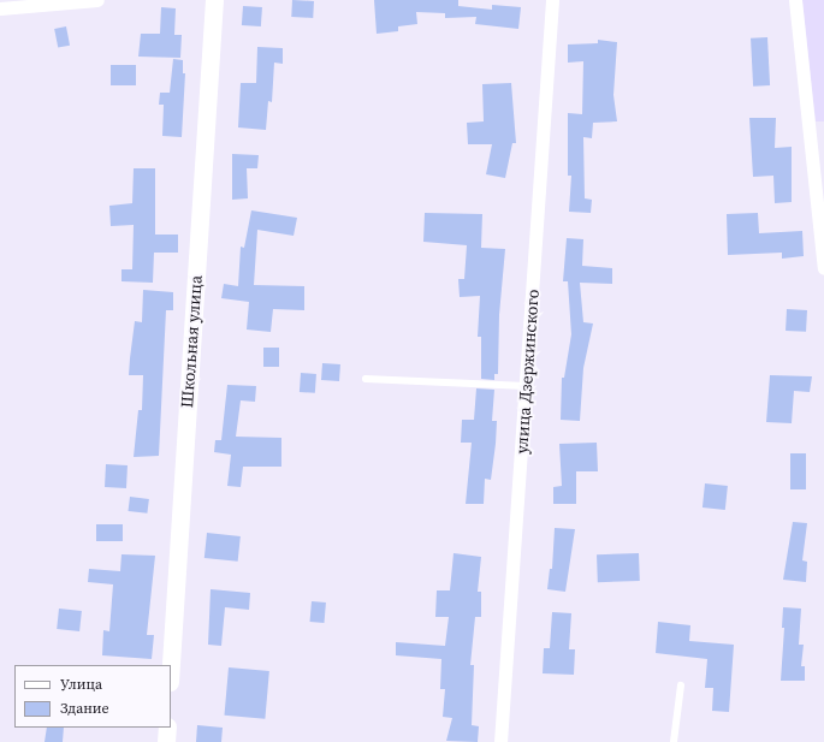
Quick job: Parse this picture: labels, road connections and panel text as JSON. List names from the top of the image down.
{
  "streets": {
    "street": ["Школьная улица", "улица Дзержинского"]
  },
  "legend": ["Улица", "Здание"]
}
